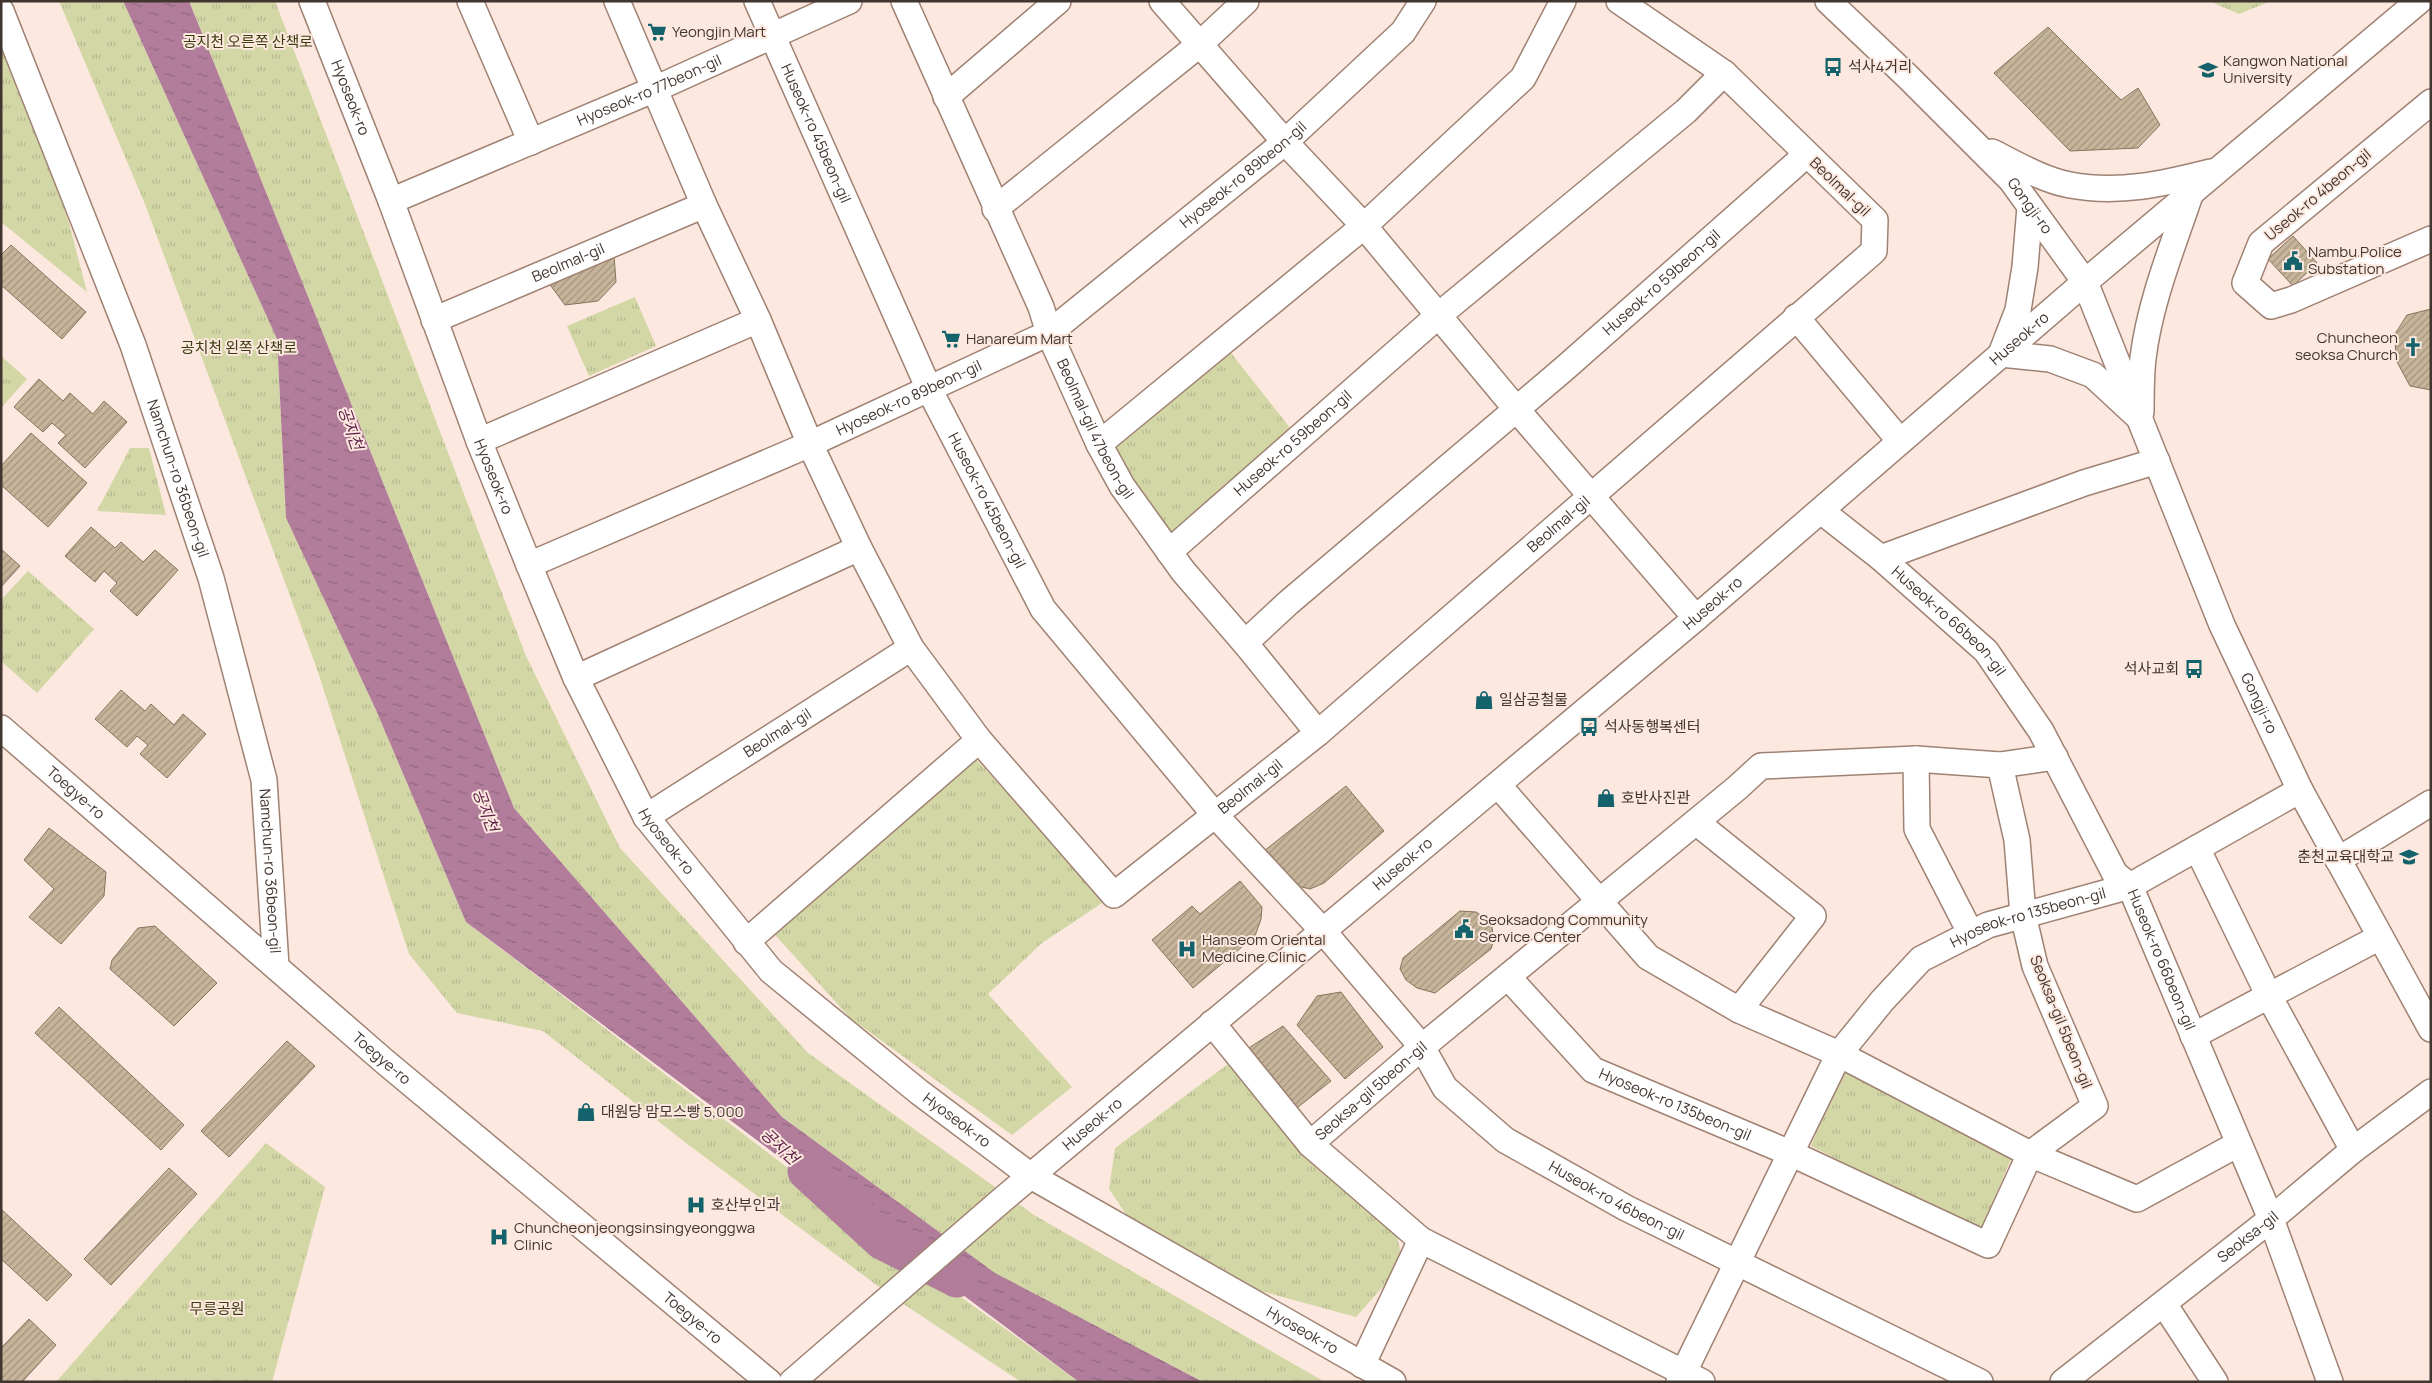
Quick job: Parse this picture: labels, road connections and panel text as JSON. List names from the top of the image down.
{
  "streets": {
    "street": [
      "Hyoseok-ro 77beon-gil",
      "Hyoseok-ro",
      "Huseok-ro 45beon-gil",
      "Hyoseok-ro 89beon-gil",
      "Beolmal-gil",
      "Useok-ro 4beon-gil",
      "Gongji-ro",
      "Huseok-ro 59beon-gil",
      "Huseok-ro",
      "Beolmal-gil 47beon-gil",
      "Namchun-ro 36beon-gil",
      "Huseok-ro 66beon-gil",
      "Toegye-ro",
      "Hyoseok-ro 135beon-gil",
      "Seoksa-gil 5beon-gil",
      "Huseok-ro 46beon-gil",
      "Seoksa-gil"
    ]
  },
  "crossings": [
    ["Hyoseok-ro 77beon-gil", "Hyoseok-ro"],
    ["Hyoseok-ro 77beon-gil", "Huseok-ro 45beon-gil"],
    ["Hyoseok-ro 77beon-gil", "Beolmal-gil"],
    ["Hyoseok-ro", "Hyoseok-ro 89beon-gil"],
    ["Hyoseok-ro", "Beolmal-gil"],
    ["Hyoseok-ro", "Huseok-ro"],
    ["Huseok-ro 45beon-gil", "Hyoseok-ro 89beon-gil"],
    ["Huseok-ro 45beon-gil", "Beolmal-gil"],
    ["Huseok-ro 45beon-gil", "Huseok-ro"],
    ["Huseok-ro 45beon-gil", "Huseok-ro 46beon-gil"],
    ["Hyoseok-ro 89beon-gil", "Beolmal-gil"],
    ["Hyoseok-ro 89beon-gil", "Beolmal-gil 47beon-gil"],
    ["Beolmal-gil", "Huseok-ro 59beon-gil"],
    ["Beolmal-gil", "Beolmal-gil 47beon-gil"],
    ["Gongji-ro", "Huseok-ro"],
    ["Gongji-ro", "Hyoseok-ro 135beon-gil"],
    ["Huseok-ro 59beon-gil", "Beolmal-gil 47beon-gil"],
    ["Huseok-ro", "Huseok-ro 66beon-gil"],
    ["Huseok-ro", "Huseok-ro 46beon-gil"],
    ["Namchun-ro 36beon-gil", "Toegye-ro"],
    ["Huseok-ro 66beon-gil", "Hyoseok-ro 135beon-gil"],
    ["Huseok-ro 66beon-gil", "Seoksa-gil"],
    ["Hyoseok-ro 135beon-gil", "Seoksa-gil 5beon-gil"],
    ["Hyoseok-ro 135beon-gil", "Huseok-ro 46beon-gil"],
    ["Seoksa-gil 5beon-gil", "Huseok-ro 46beon-gil"]
  ],
  "water": ["공지천"],
  "parks": ["공지천 오른쪽 산책로", "공치천 왼쪽 산책로", "무릉공원"],
  "places": {
    "supermarket": ["Yeongjin Mart", "Hanareum Mart"],
    "bus stop": ["석사4거리", "석사교회", "석사동행복센터"],
    "school or university": ["Kangwon National University", "춘천교육대학교"],
    "public building": ["Nambu Police Substation", "Seoksadong Community Service Center"],
    "church": ["Chuncheon seoksa Church"],
    "shop": ["일삼공철물", "호반사진관", "대원당 맘모스빵 5,000"],
    "hospital": ["Hanseom Oriental Medicine Clinic", "호산부인과", "Chuncheonjeongsinsingyeonggwa Clinic"]
  }
}
